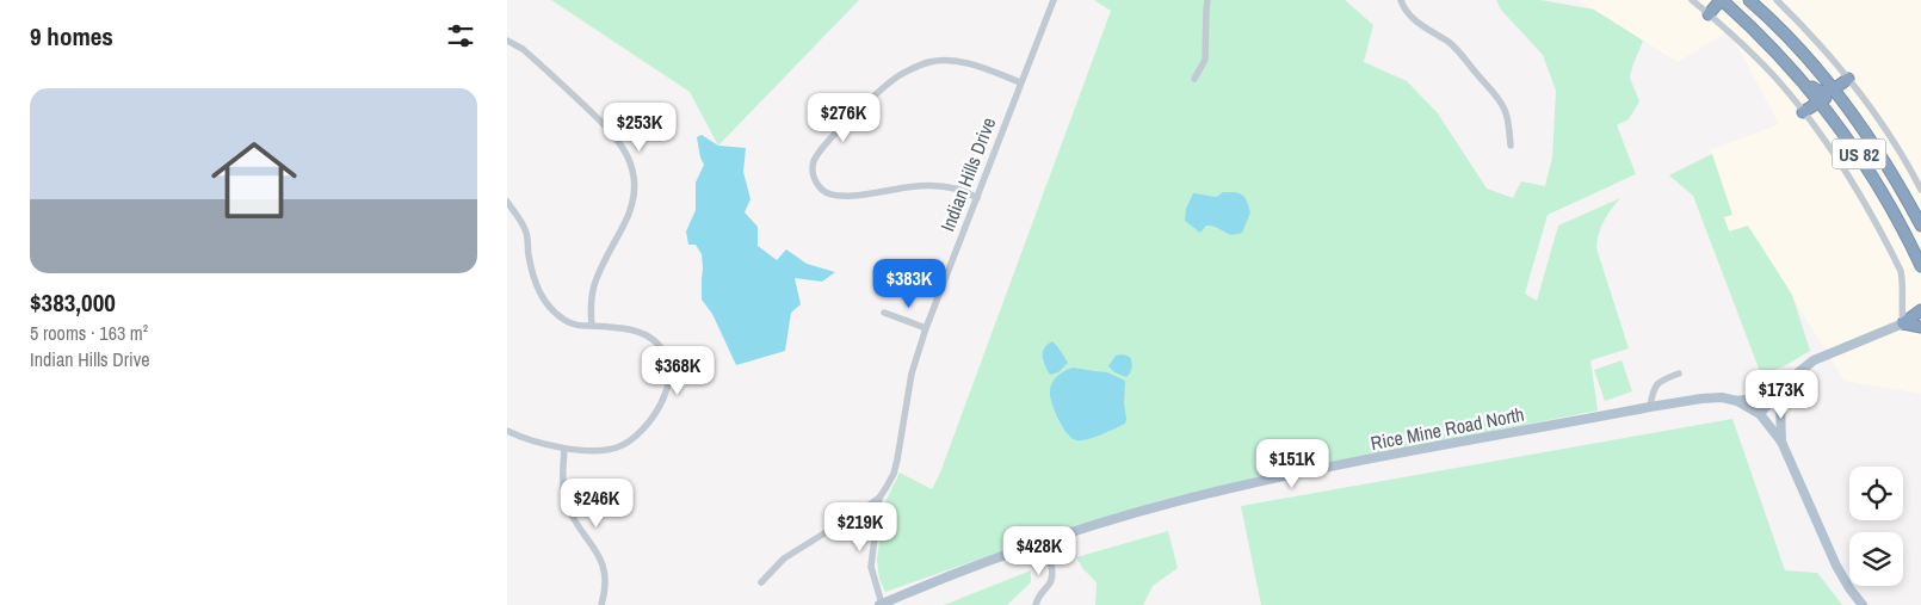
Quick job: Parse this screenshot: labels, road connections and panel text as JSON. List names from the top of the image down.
{
  "streets": {
    "highway": ["US 82"],
    "main road": ["Rice Mine Road North"],
    "street": ["Indian Hills Drive"]
  },
  "crossings": [
    ["Indian Hills Drive", "Rice Mine Road North"]
  ],
  "page": {
    "heading": "9 homes",
    "list": [
      {
        "name": "$383,000",
        "note": "5 rooms · 163 m² · Indian Hills Drive"
      }
    ],
    "price": [
      "$276K",
      "$253K",
      "$383K",
      "$368K",
      "$173K",
      "$151K",
      "$246K",
      "$219K",
      "$428K"
    ]
  }
}
